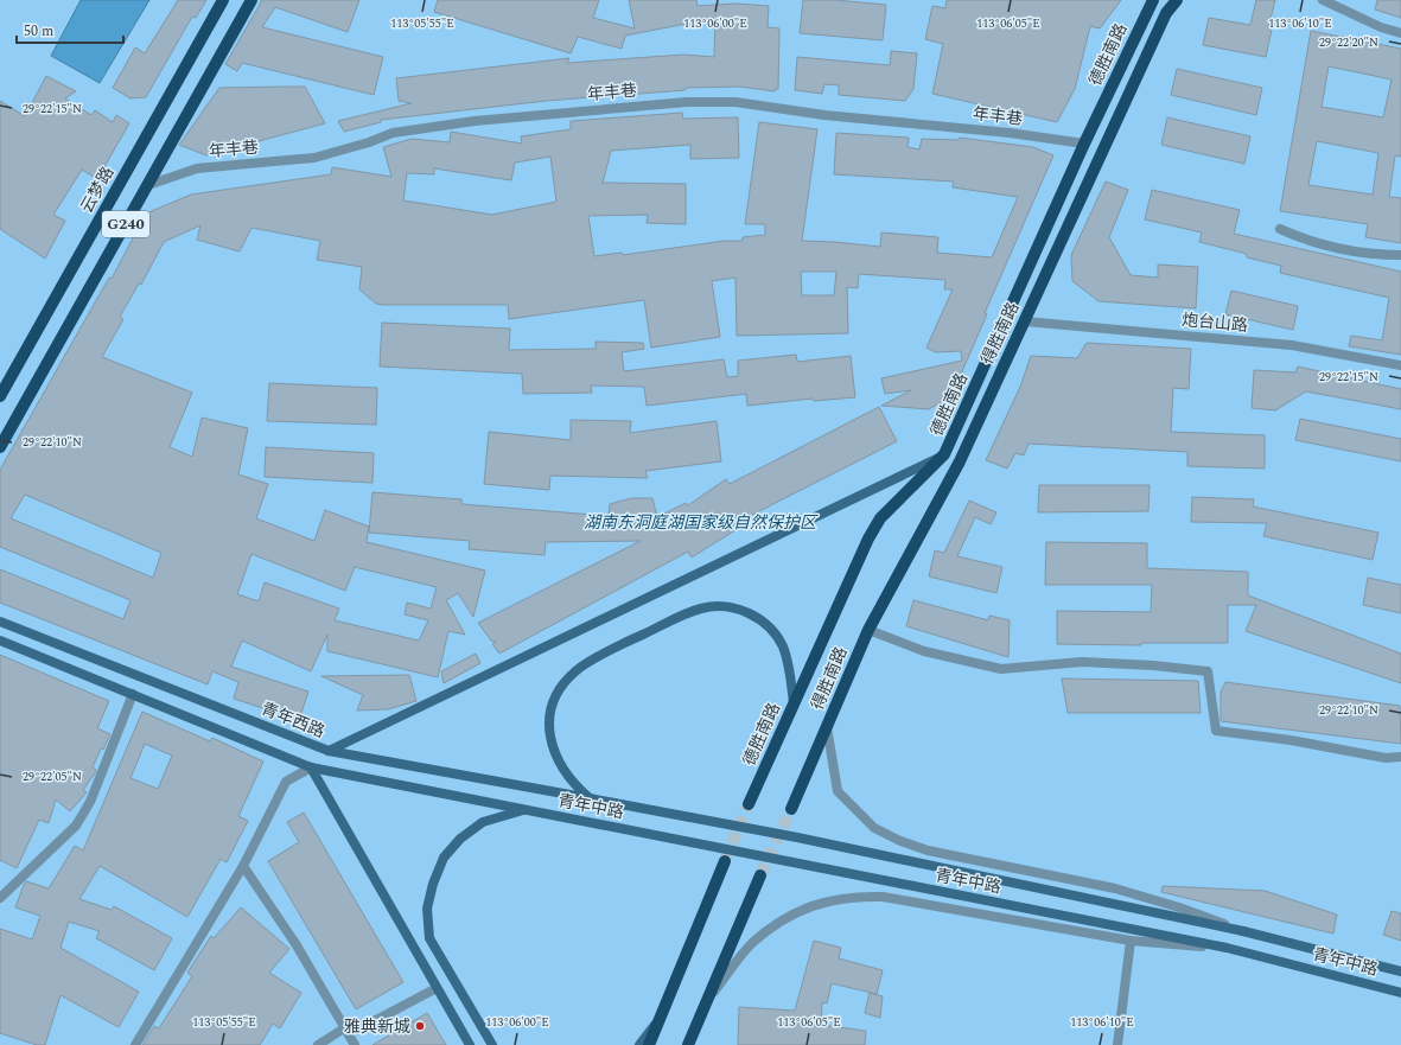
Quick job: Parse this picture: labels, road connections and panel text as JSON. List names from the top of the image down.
{
  "streets": {
    "main road": [
      "德胜南路",
      "云梦路",
      "G240",
      "得胜南路",
      "青年西路",
      "青年中路"
    ],
    "street": ["年丰巷", "炮台山路"]
  },
  "crossings": [
    ["德胜南路", "年丰巷"],
    ["年丰巷", "G240"],
    ["炮台山路", "得胜南路"],
    ["青年西路", "青年中路"]
  ],
  "parks": ["湖南东洞庭湖国家级自然保护区"],
  "places": ["雅典新城"],
  "scale_bar": "50 m",
  "coordinates": [
    "113°05'55\"E",
    "113°06'00\"E",
    "113°06'05\"E",
    "113°06'10\"E",
    "29°22'20\"N",
    "29°22'15\"N",
    "29°22'10\"N",
    "29°22'05\"N"
  ]
}
